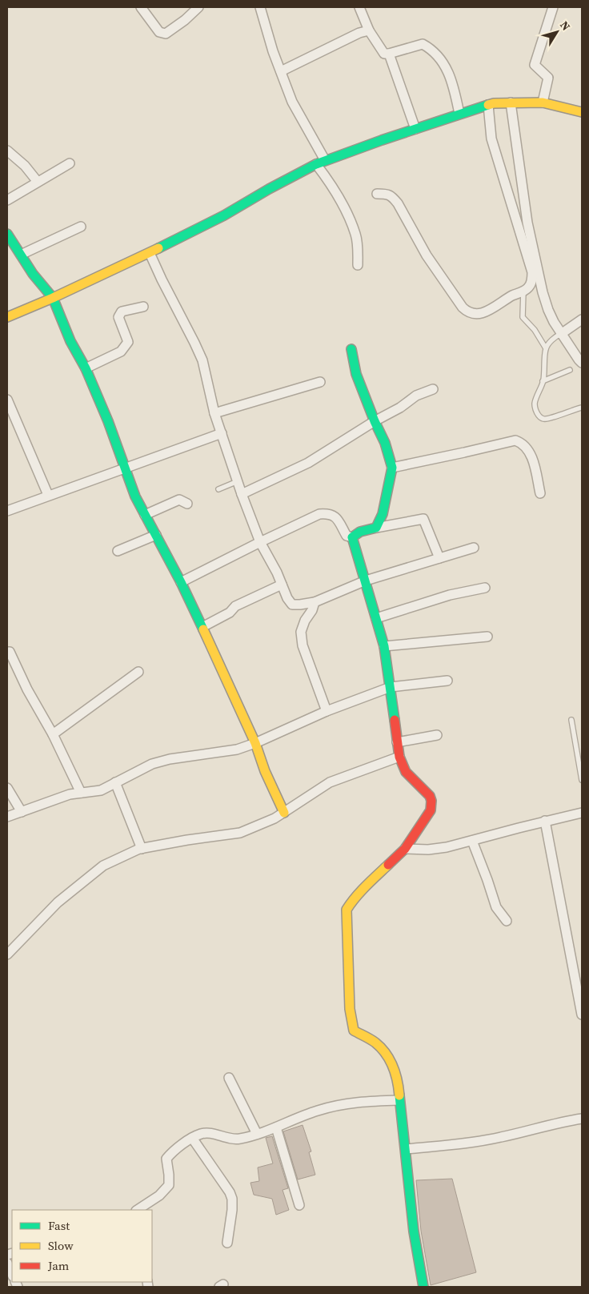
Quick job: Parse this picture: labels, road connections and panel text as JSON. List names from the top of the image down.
{
  "legend": ["Fast", "Slow", "Jam"],
  "north": "top right"
}
